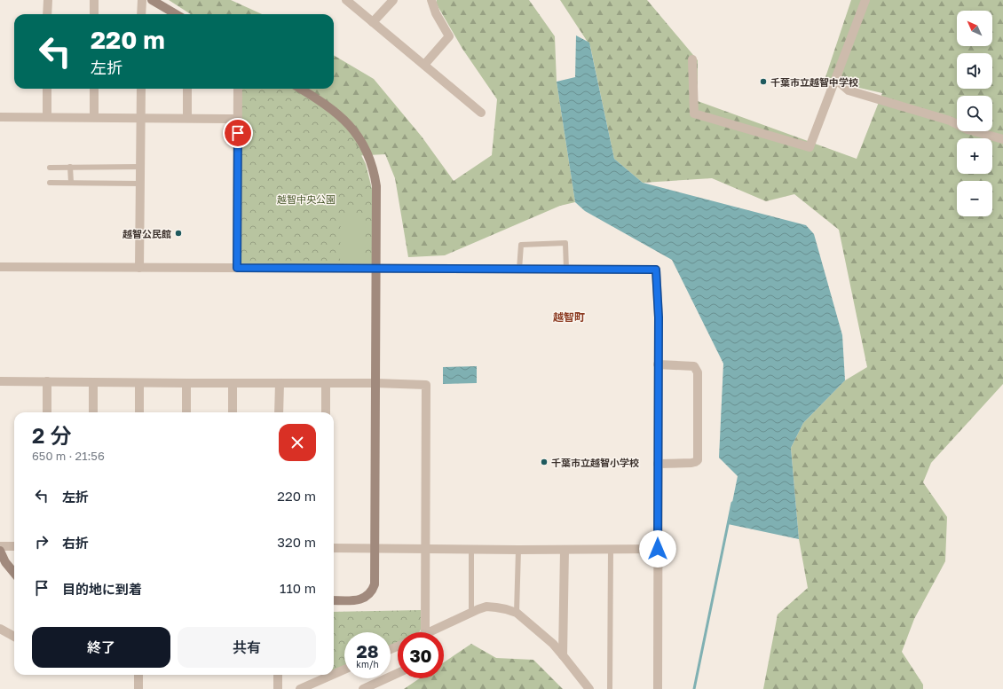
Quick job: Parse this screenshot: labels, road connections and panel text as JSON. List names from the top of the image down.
{
  "districts": ["越智町"],
  "parks": ["越智中央公園"],
  "places": ["千葉市立越智中学校", "越智公民館", "千葉市立越智小学校"],
  "north": "top left",
  "page": {
    "map_buttons": ["+", "−"],
    "turn": ["220 m", "左折"],
    "heading": ["2 分", "650 m · 21:56"],
    "list": [
      {
        "name": "左折",
        "value": "220 m"
      },
      {
        "name": "右折",
        "value": "320 m"
      },
      {
        "name": "目的地に到着",
        "value": "110 m"
      }
    ],
    "buttons": ["終了", "共有"],
    "speed": "28 km/h",
    "limit": "30"
  }
}
